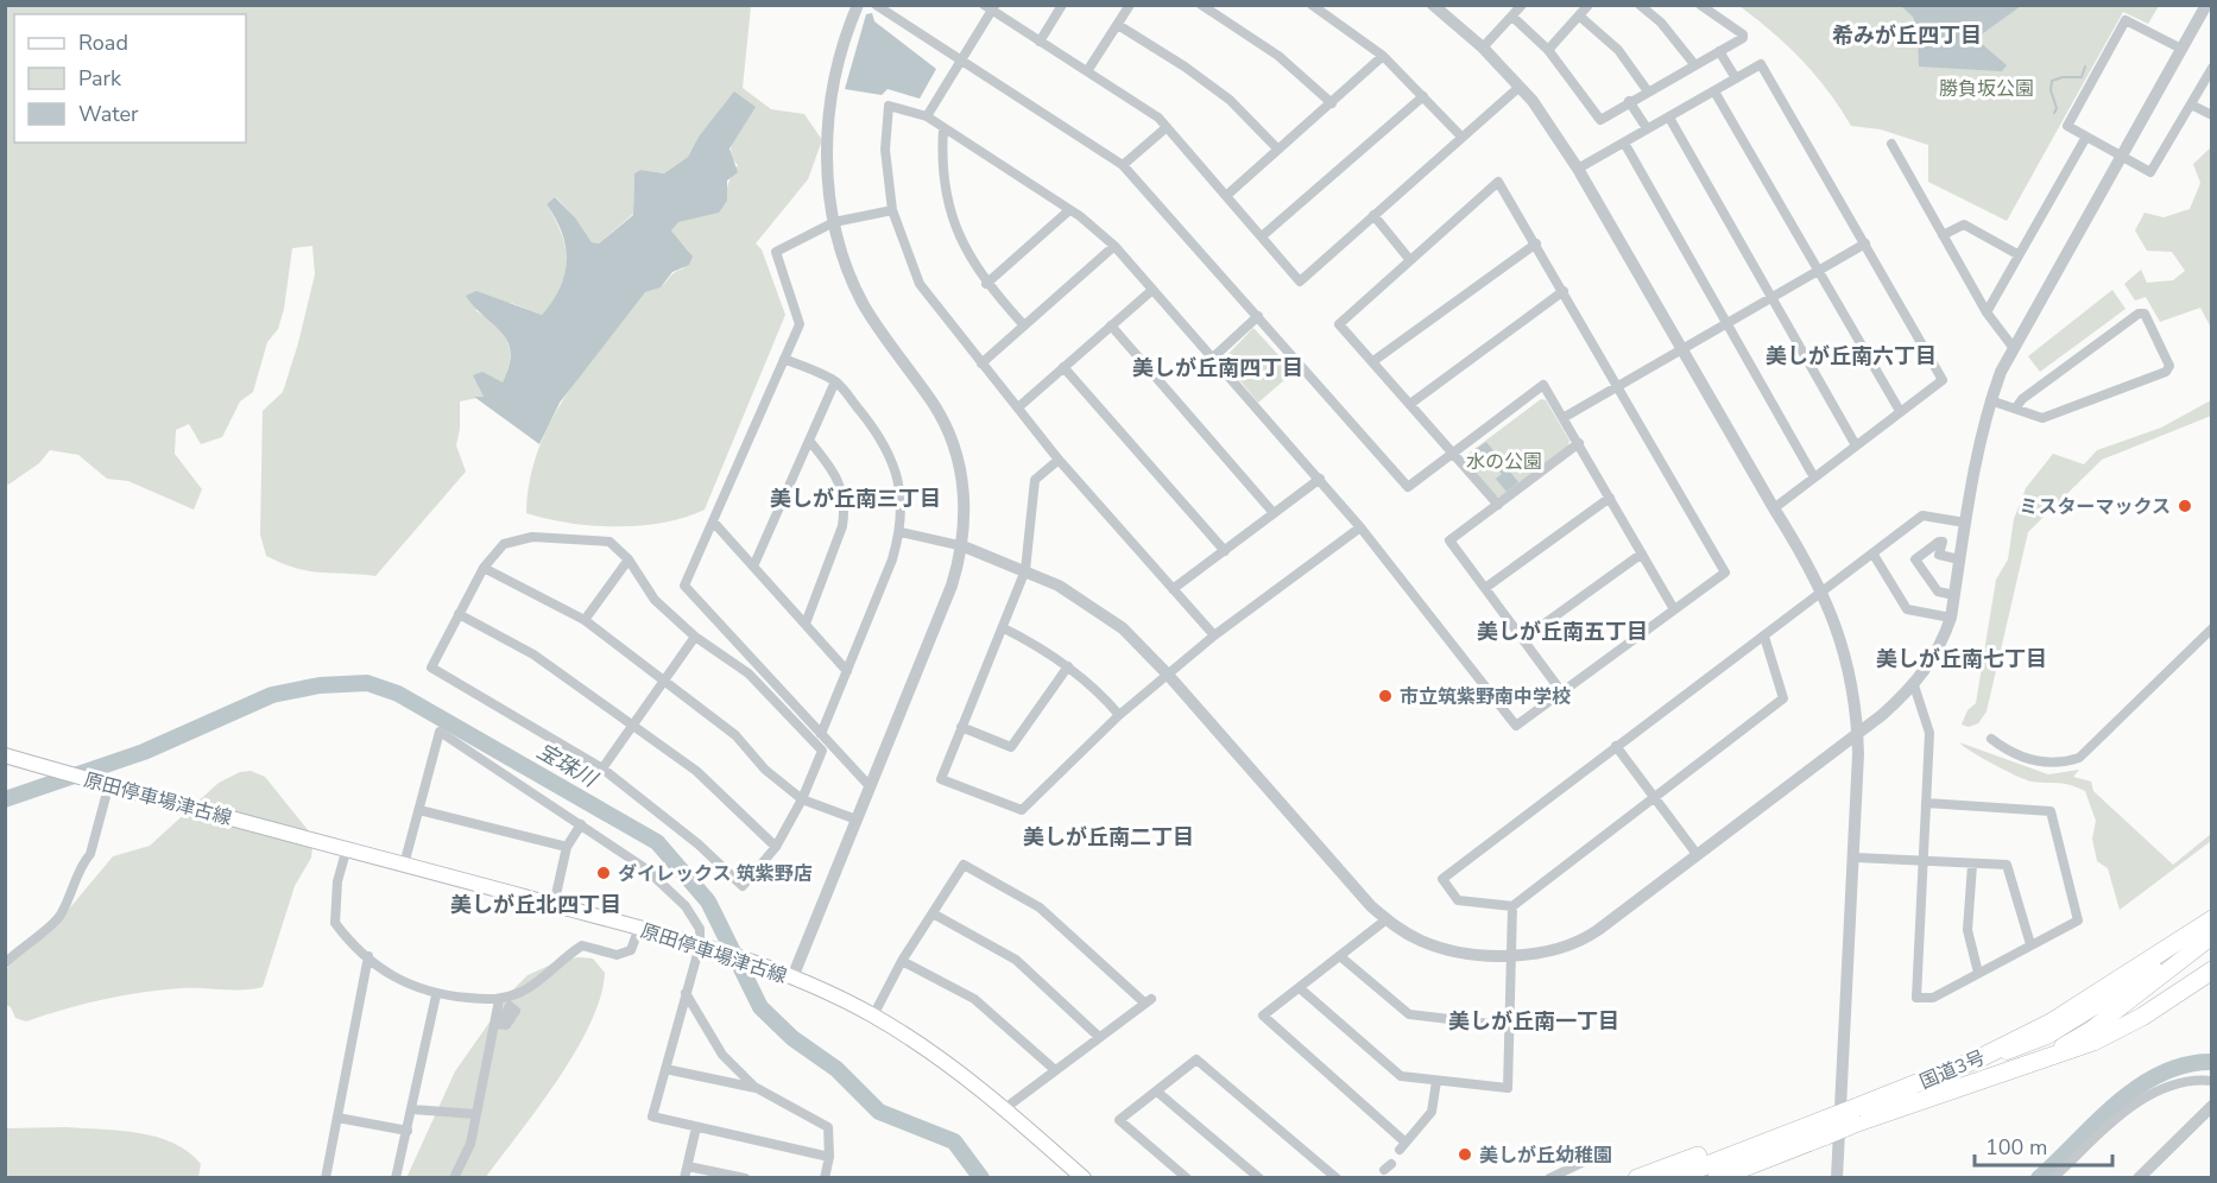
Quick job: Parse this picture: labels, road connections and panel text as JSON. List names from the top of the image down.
{
  "streets": {
    "highway": ["国道3号"],
    "main road": ["原田停車場津古線"]
  },
  "districts": [
    "希みが丘四丁目",
    "美しが丘南六丁目",
    "美しが丘南四丁目",
    "美しが丘南三丁目",
    "美しが丘南五丁目",
    "美しが丘南七丁目",
    "美しが丘南二丁目",
    "美しが丘北四丁目",
    "美しが丘南一丁目"
  ],
  "water": ["宝珠川"],
  "parks": ["勝負坂公園", "水の公園"],
  "places": [
    "ミスターマックス",
    "市立筑紫野南中学校",
    "ダイレックス 筑紫野店",
    "美しが丘幼稚園"
  ],
  "legend": ["Road", "Park", "Water"],
  "scale_bar": "100 m"
}
